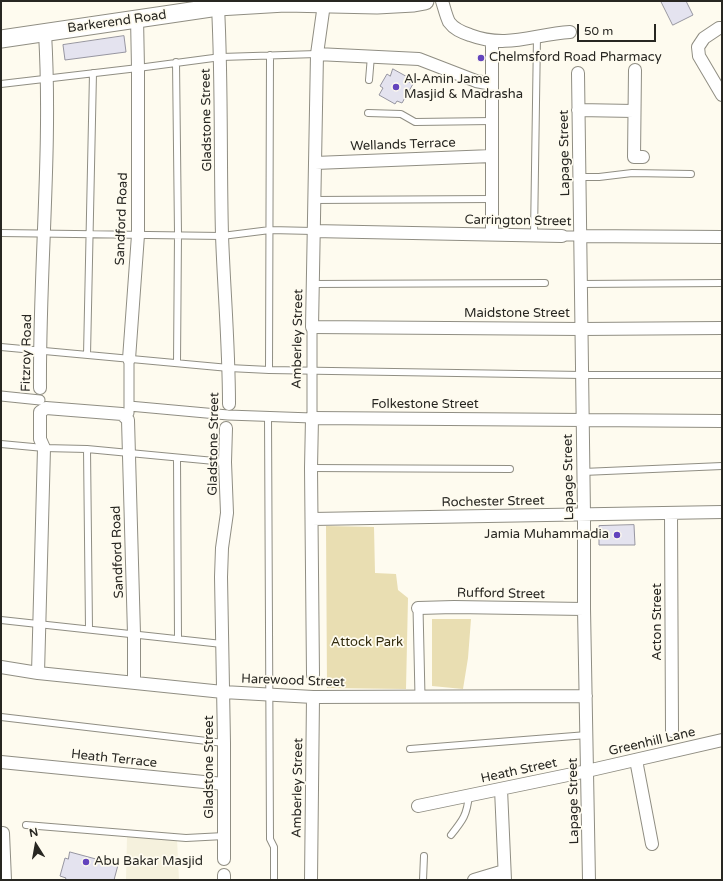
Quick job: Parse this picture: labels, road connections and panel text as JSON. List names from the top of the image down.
{
  "streets": {
    "main road": ["Barkerend Road"],
    "street": [
      "Gladstone Street",
      "Wellands Terrace",
      "Lapage Street",
      "Sandford Road",
      "Carrington Street",
      "Maidstone Street",
      "Amberley Street",
      "Fitzroy Road",
      "Folkestone Street",
      "Rochester Street",
      "Rufford Street",
      "Acton Street",
      "Harewood Street",
      "Greenhill Lane",
      "Heath Terrace",
      "Heath Street"
    ]
  },
  "crossings": [
    ["Barkerend Road", "Gladstone Street"],
    ["Barkerend Road", "Sandford Road"],
    ["Barkerend Road", "Amberley Street"],
    ["Barkerend Road", "Fitzroy Road"],
    ["Gladstone Street", "Folkestone Street"],
    ["Gladstone Street", "Harewood Street"],
    ["Gladstone Street", "Heath Terrace"],
    ["Wellands Terrace", "Amberley Street"],
    ["Lapage Street", "Carrington Street"],
    ["Lapage Street", "Maidstone Street"],
    ["Lapage Street", "Folkestone Street"],
    ["Lapage Street", "Rochester Street"],
    ["Lapage Street", "Rufford Street"],
    ["Lapage Street", "Harewood Street"],
    ["Lapage Street", "Greenhill Lane"],
    ["Lapage Street", "Heath Street"],
    ["Sandford Road", "Folkestone Street"],
    ["Sandford Road", "Harewood Street"],
    ["Carrington Street", "Amberley Street"],
    ["Maidstone Street", "Amberley Street"],
    ["Amberley Street", "Folkestone Street"],
    ["Amberley Street", "Rochester Street"],
    ["Amberley Street", "Harewood Street"],
    ["Fitzroy Road", "Folkestone Street"],
    ["Fitzroy Road", "Harewood Street"],
    ["Rochester Street", "Acton Street"],
    ["Greenhill Lane", "Heath Street"]
  ],
  "parks": ["Attock Park"],
  "places": [
    "Chelmsford Road Pharmacy",
    "Al-Amin Jame Masjid & Madrasha",
    "Jamia Muhammadia",
    "Abu Bakar Masjid"
  ],
  "scale_bar": "50 m",
  "north": "top"
}
